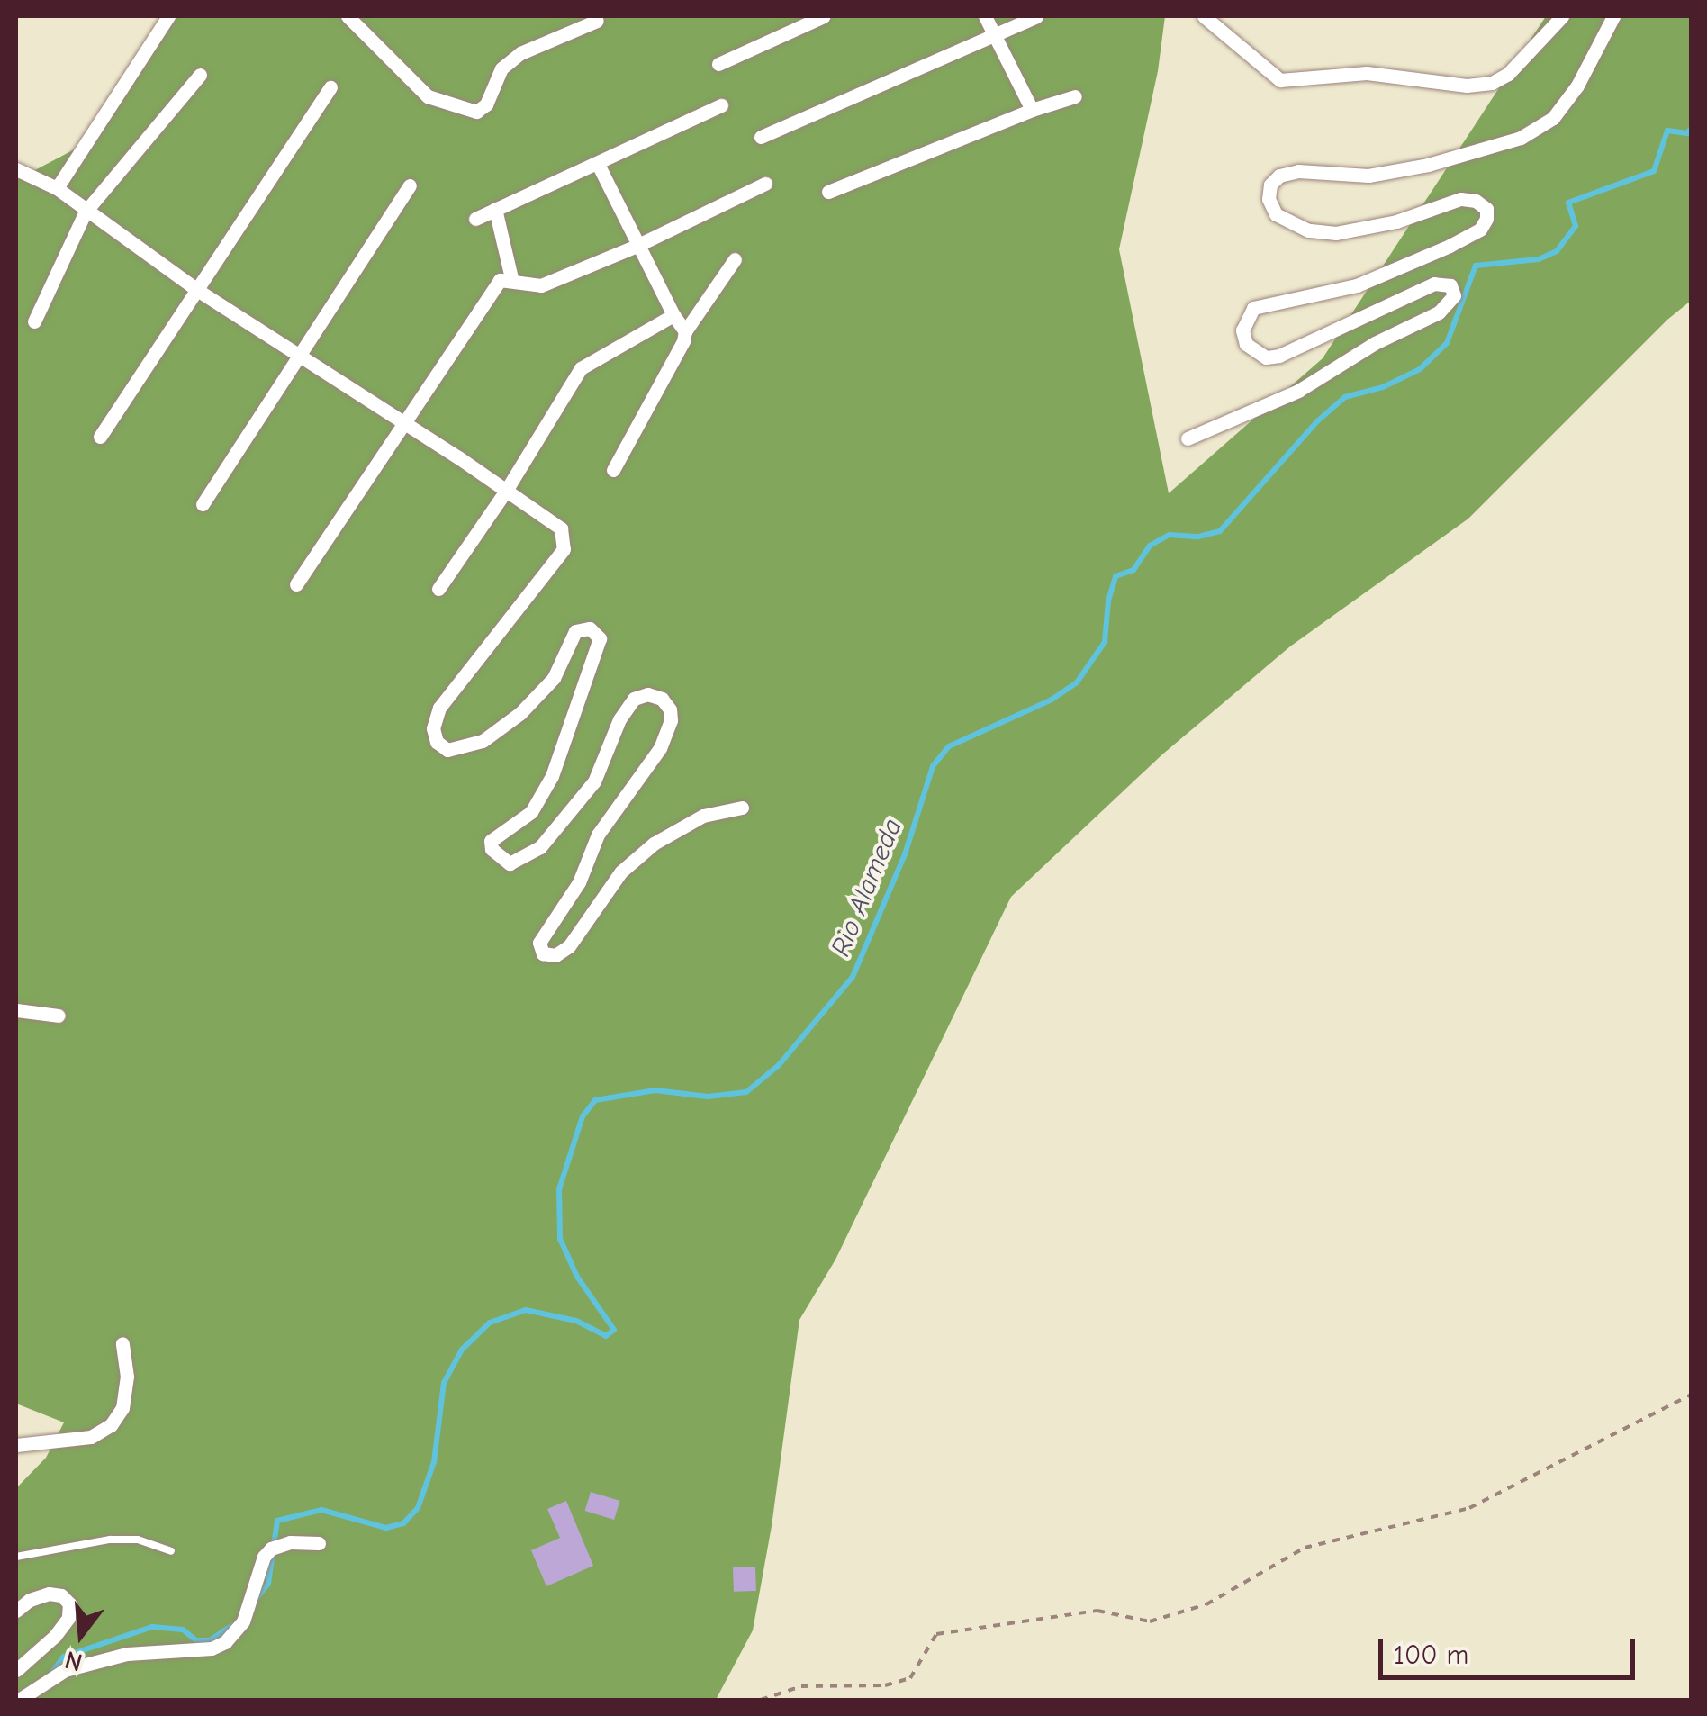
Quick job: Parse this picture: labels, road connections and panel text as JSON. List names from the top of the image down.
{
  "water": ["Rio Alameda"],
  "scale_bar": "100 m",
  "north": "bottom"
}
